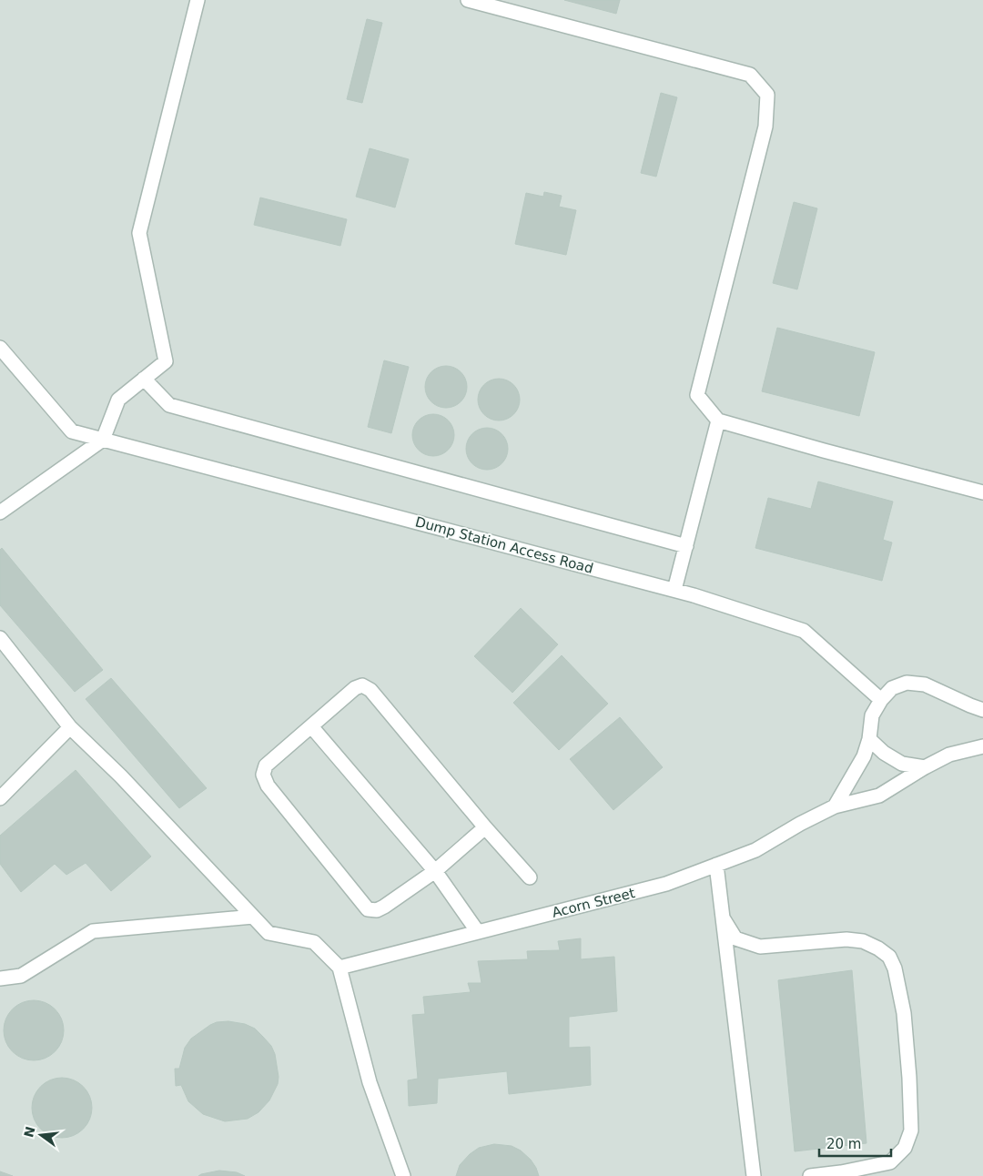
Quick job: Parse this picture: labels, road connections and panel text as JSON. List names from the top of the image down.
{
  "streets": {
    "street": ["Dump Station Access Road", "Acorn Street"]
  },
  "scale_bar": "20 m",
  "north": "left"
}
